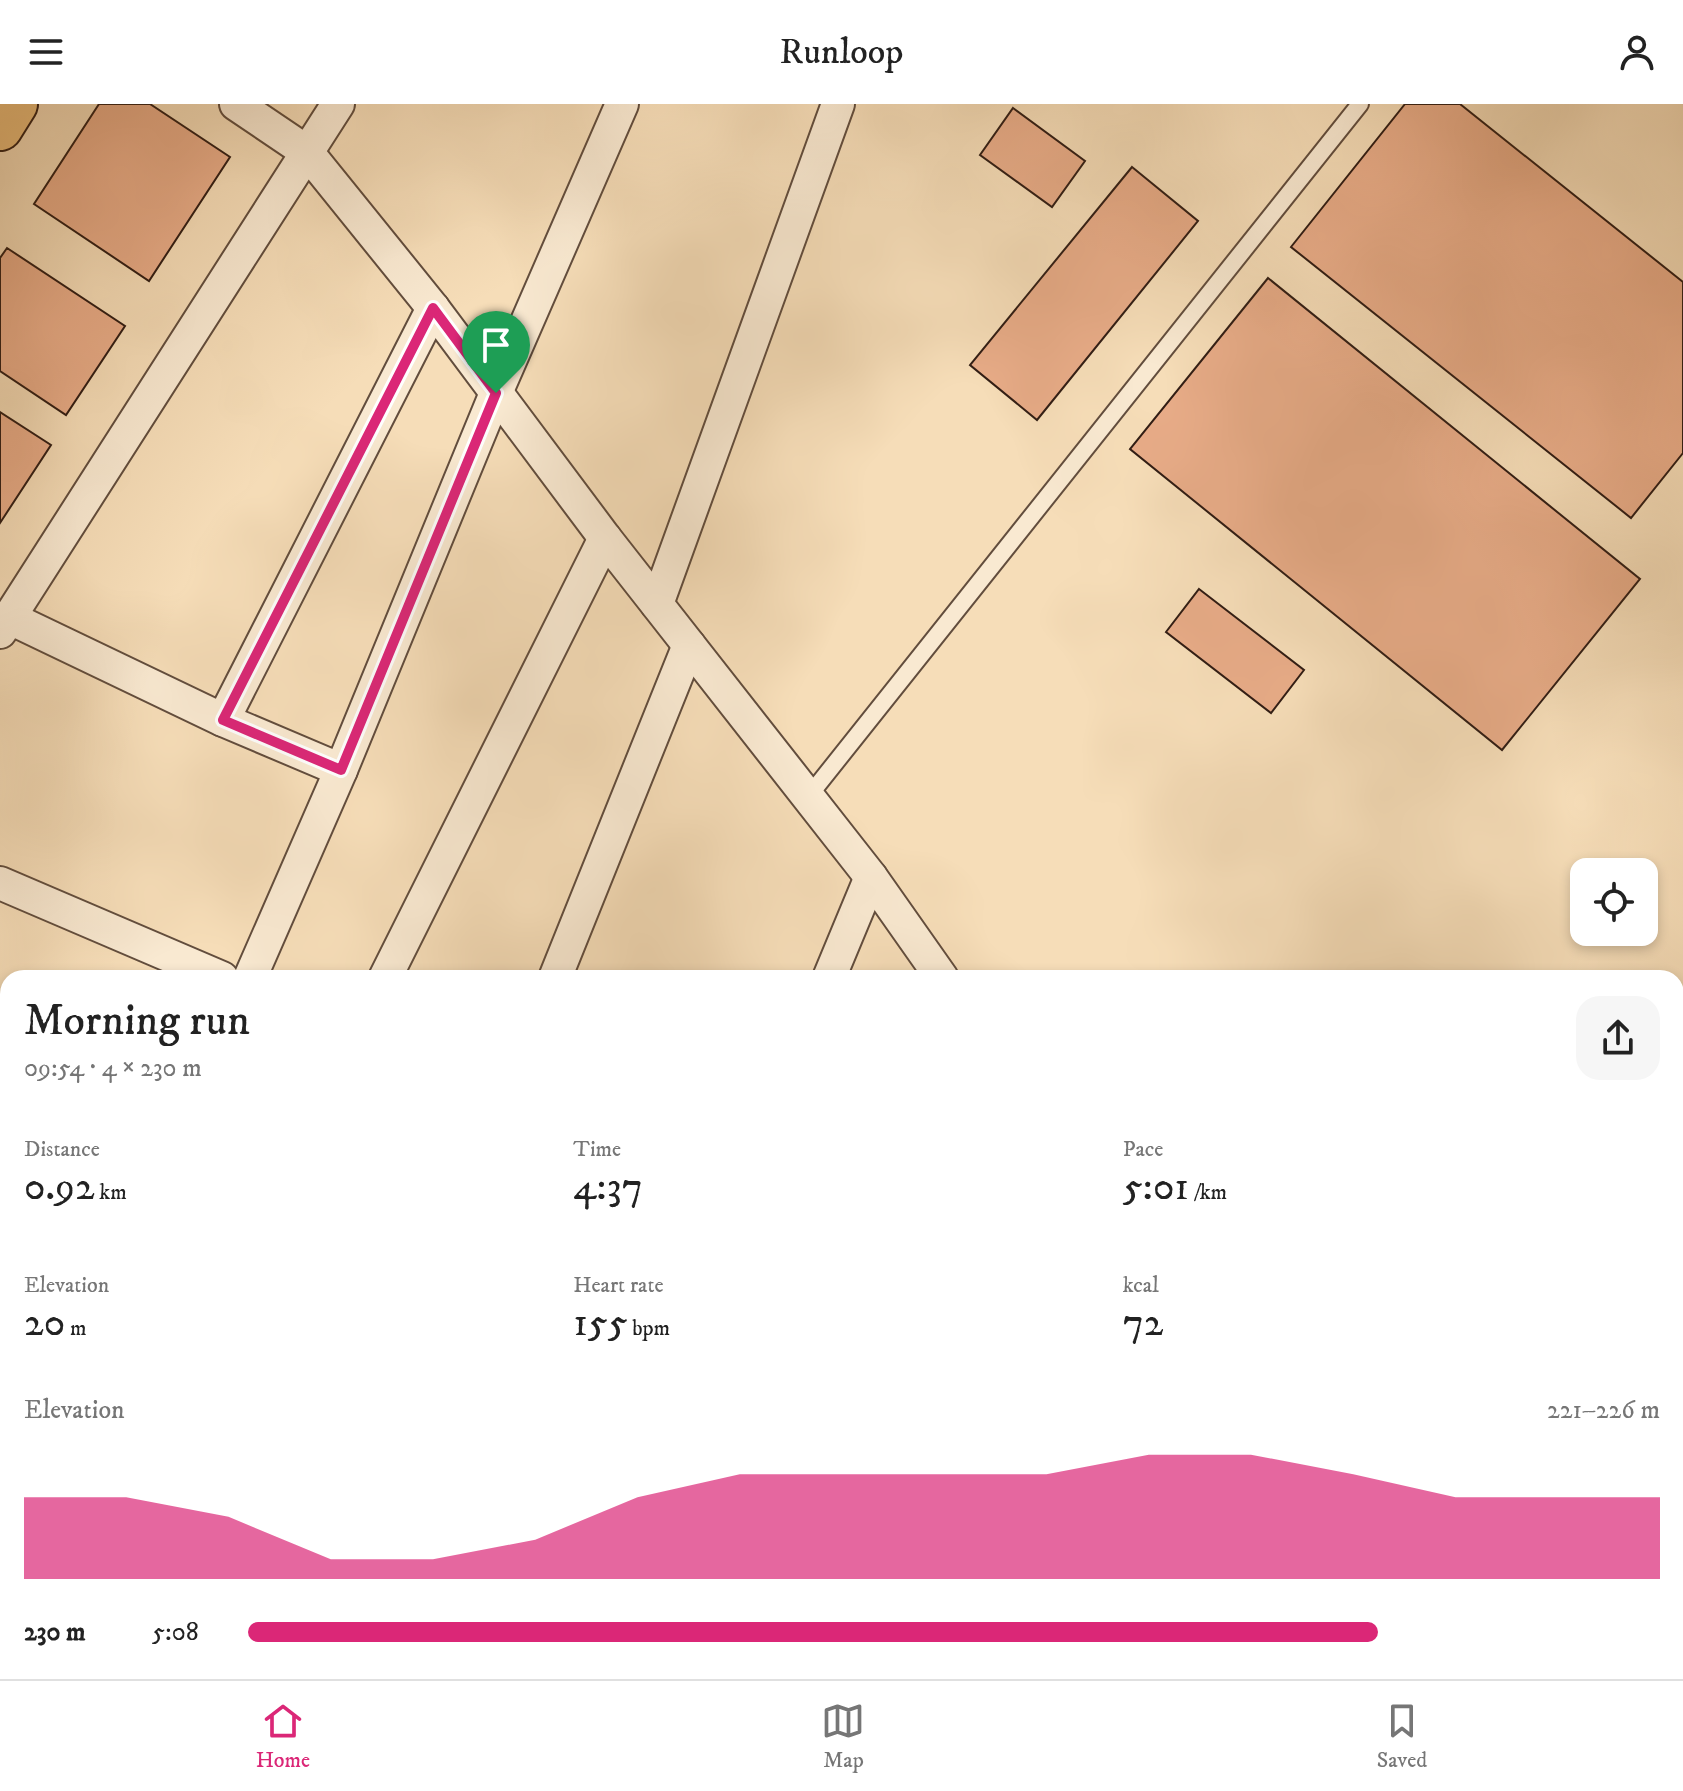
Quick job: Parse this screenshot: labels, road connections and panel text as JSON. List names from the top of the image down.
{
  "page": {
    "header": "Runloop",
    "heading": ["Morning run", "09:54 · 4 × 230 m"],
    "stats": [
      ["Distance", "0.92 km"],
      ["Time", "4:37"],
      ["Pace", "5:01 /km"],
      ["Elevation", "20 m"],
      ["Heart rate", "155 bpm"],
      ["kcal", "72"]
    ],
    "chart": ["Elevation", "221–226 m"],
    "list": [
      {
        "name": "230 m",
        "note": "5:08"
      }
    ],
    "tabs": ["Home", "Map", "Saved"]
  }
}
